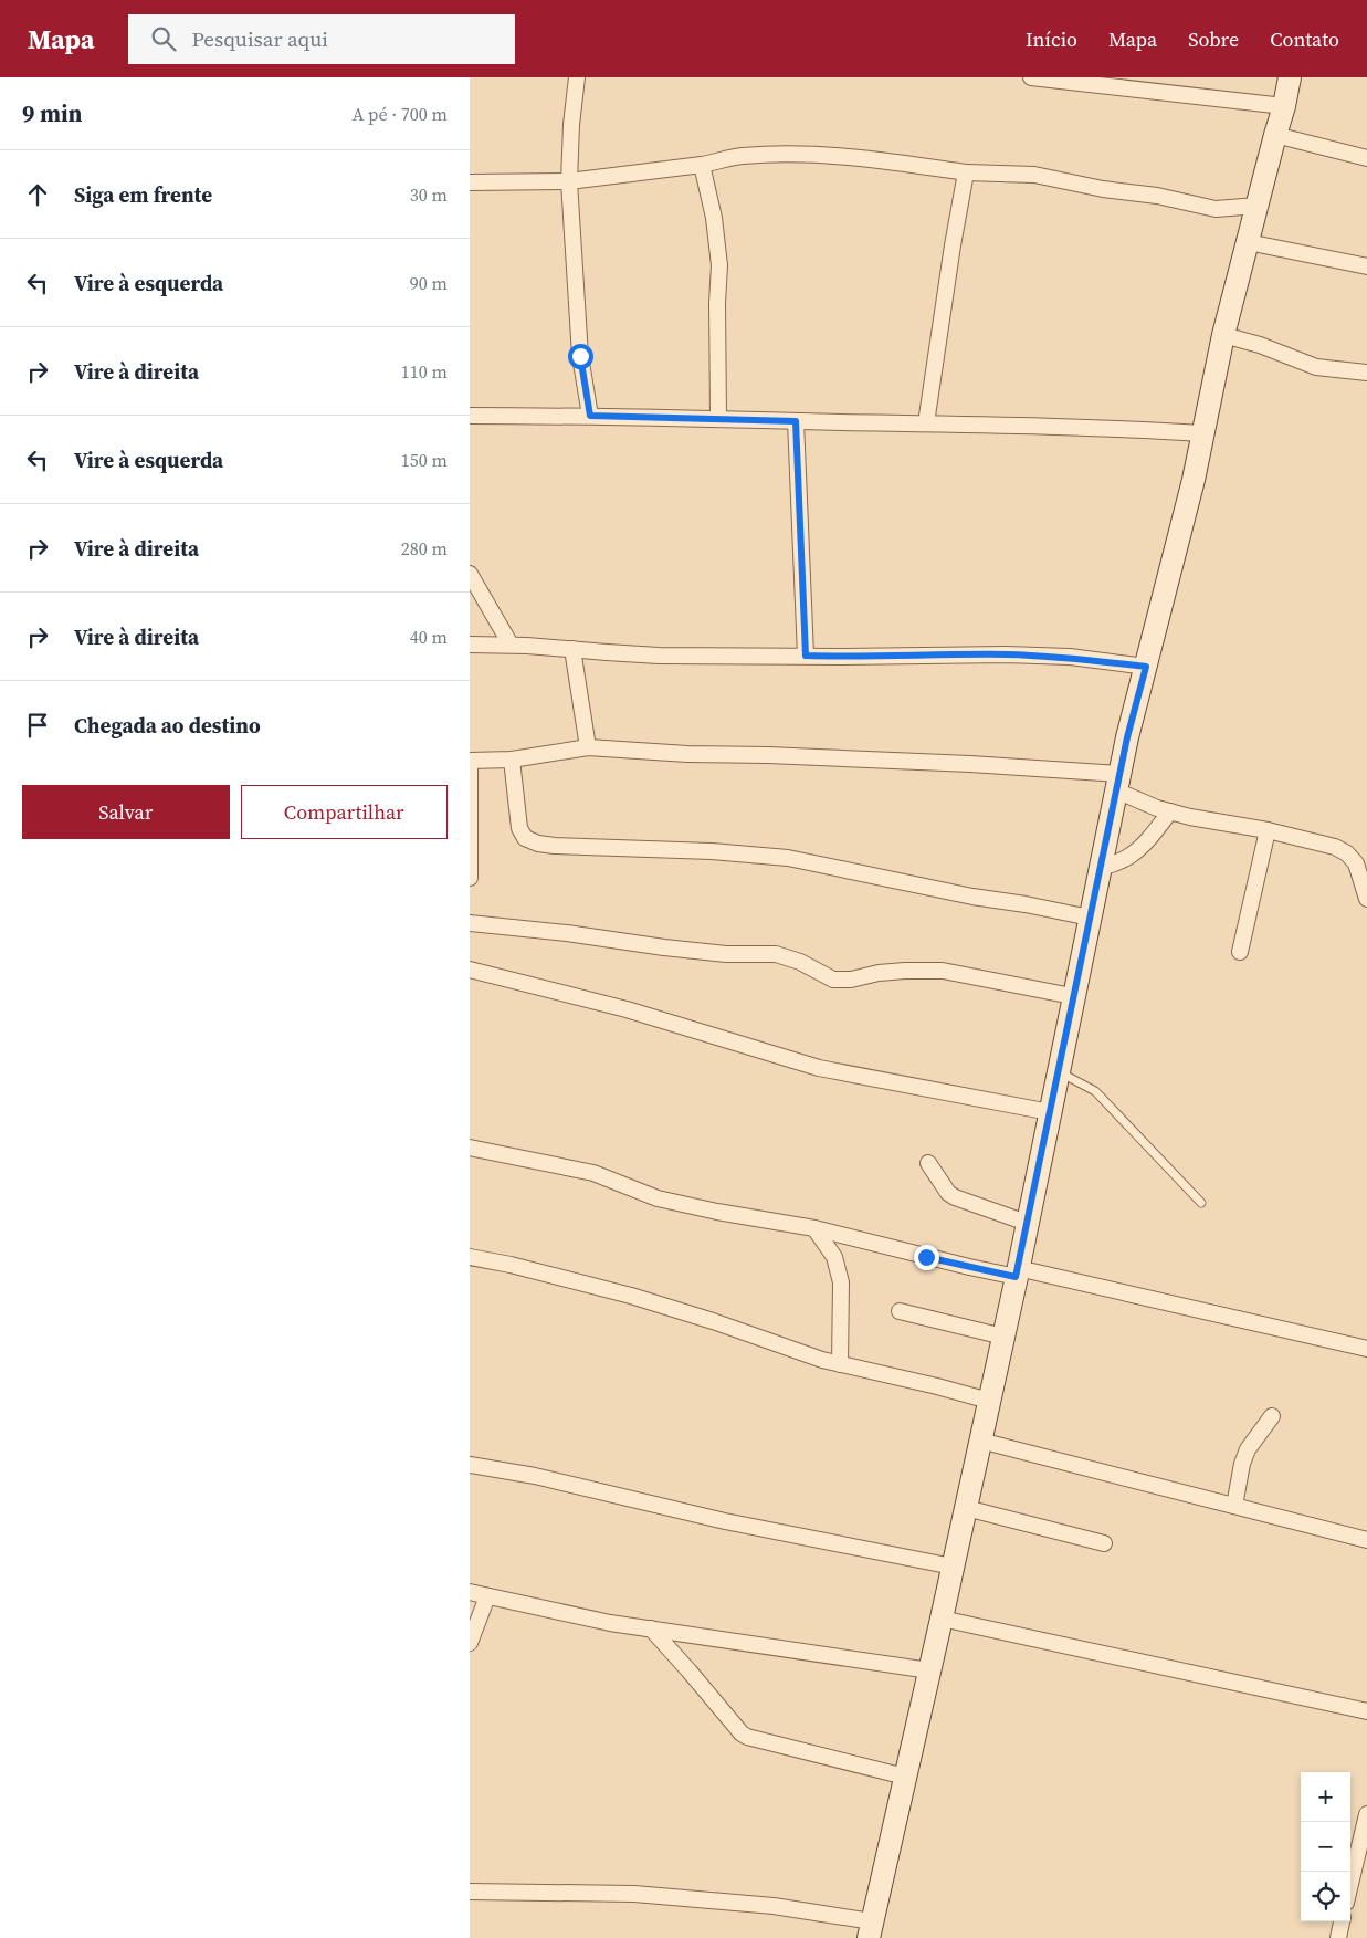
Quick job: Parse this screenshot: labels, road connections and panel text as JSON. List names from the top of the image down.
{
  "page": {
    "header": "Mapa",
    "search": "Pesquisar aqui",
    "nav": [
      "Início",
      "Mapa",
      "Sobre",
      "Contato"
    ],
    "heading": ["9 min", "A pé · 700 m"],
    "list": [
      ["Siga em frente", "30 m"],
      ["Vire à esquerda", "90 m"],
      ["Vire à direita", "110 m"],
      ["Vire à esquerda", "150 m"],
      ["Vire à direita", "280 m"],
      ["Vire à direita", "40 m"],
      "Chegada ao destino"
    ],
    "buttons": ["Salvar", "Compartilhar"],
    "map_buttons": ["+", "−"]
  }
}
